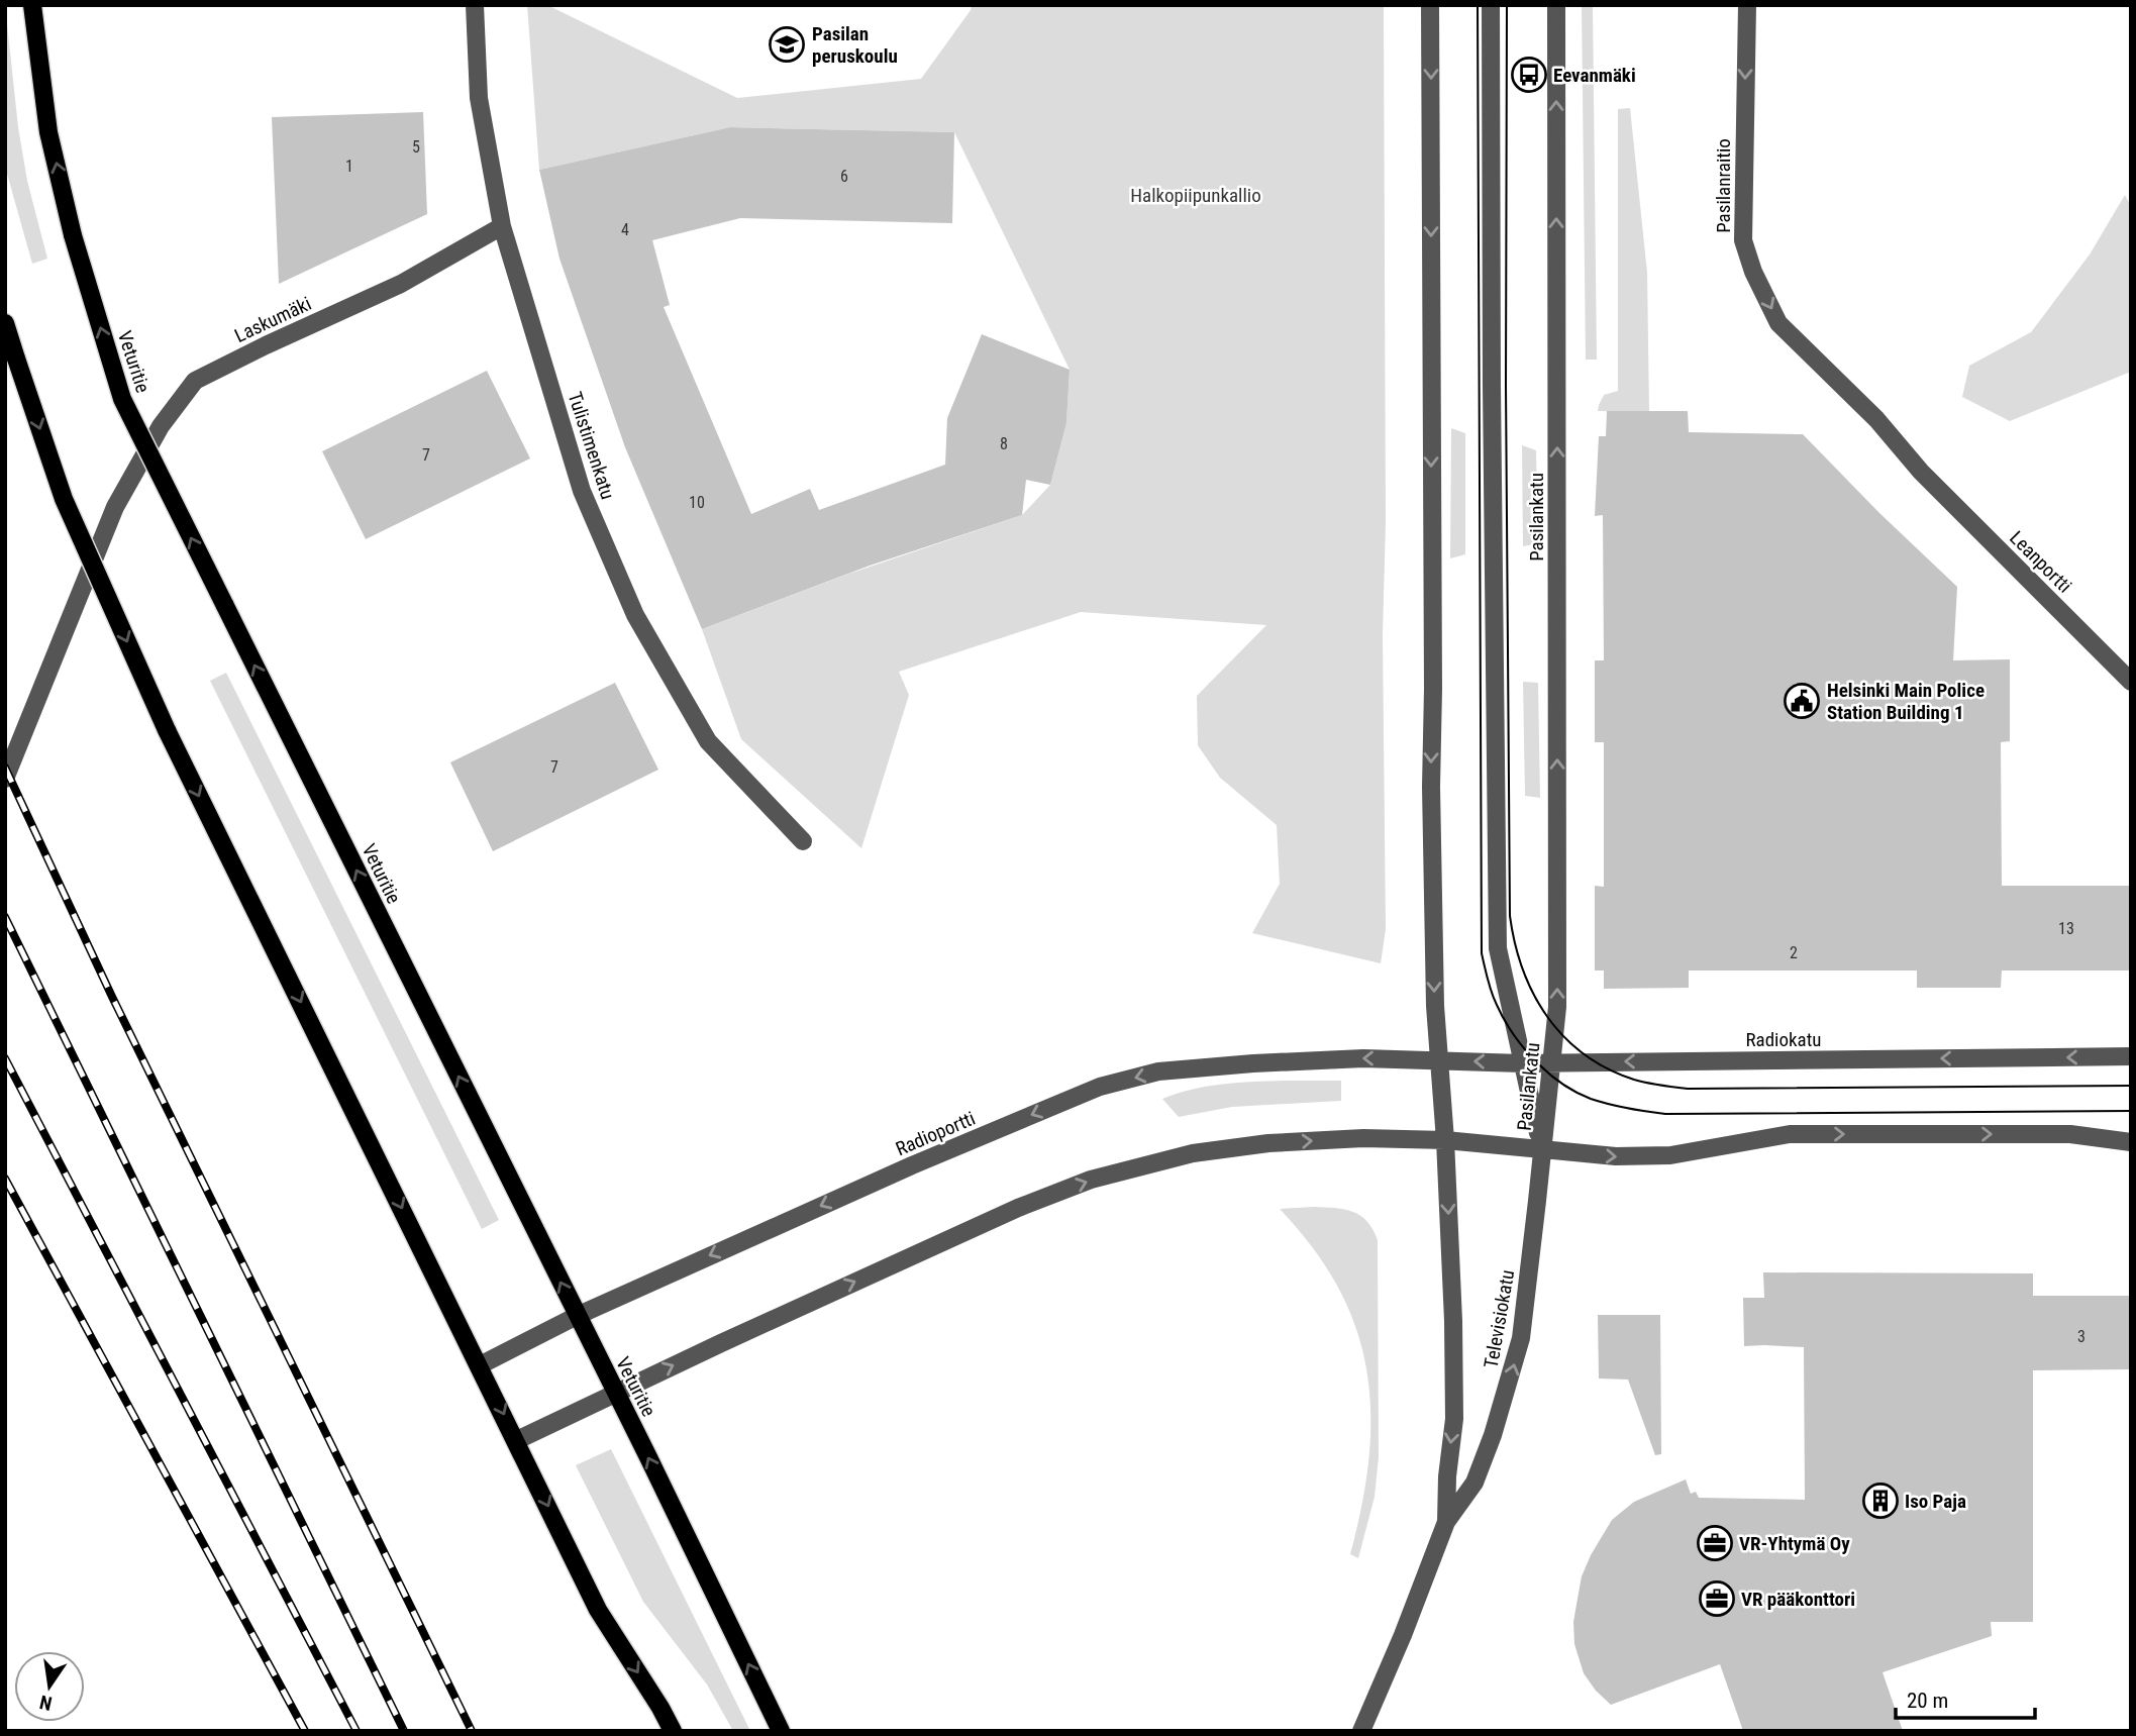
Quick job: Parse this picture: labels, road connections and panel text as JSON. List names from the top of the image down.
{
  "streets": {
    "main road": ["Veturitie"],
    "street": [
      "Pasilanraitio",
      "Laskumäki",
      "Tulistimenkatu",
      "Pasilankatu",
      "Leanportti",
      "Radiokatu",
      "Radioportti",
      "Televisiokatu"
    ]
  },
  "crossings": [
    ["Pasilanraitio", "Leanportti"],
    ["Laskumäki", "Tulistimenkatu"],
    ["Veturitie", "Radioportti"],
    ["Pasilankatu", "Radiokatu"],
    ["Pasilankatu", "Televisiokatu"],
    ["Radiokatu", "Radioportti"]
  ],
  "one_way": ["Pasilanraitio"],
  "parks": ["Halkopiipunkallio"],
  "places": {
    "school or university": ["Pasilan peruskoulu"],
    "bus stop": ["Eevanmäki"],
    "public building": ["Helsinki Main Police Station Building 1"],
    "building": ["Iso Paja"],
    "office": ["VR-Yhtymä Oy", "VR pääkonttori"]
  },
  "house_numbers": [
    "5",
    "1",
    "6",
    "4",
    "8",
    "7",
    "10",
    "7",
    "13",
    "2",
    "3"
  ],
  "scale_bar": "20 m",
  "north": "bottom"
}
